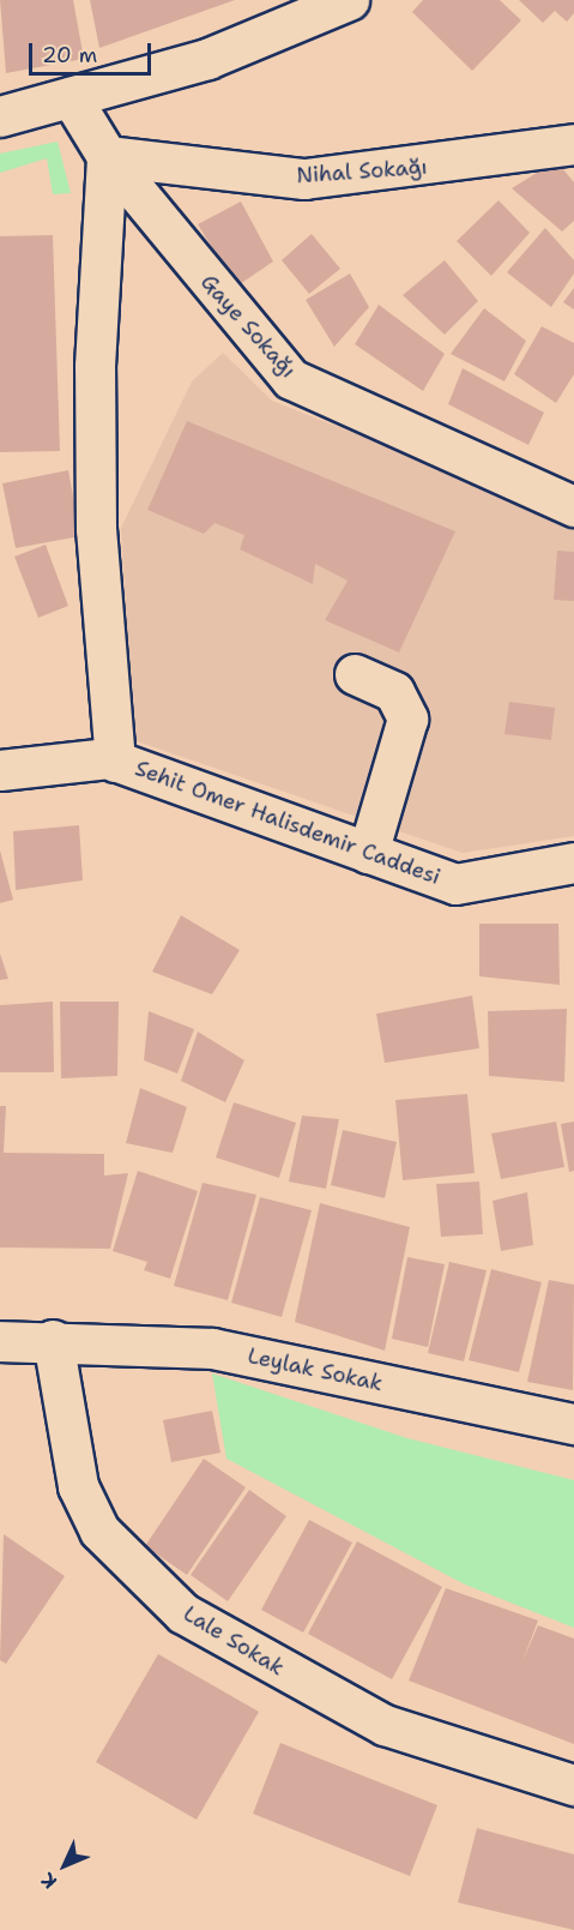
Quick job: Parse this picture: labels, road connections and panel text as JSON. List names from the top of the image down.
{
  "streets": {
    "street": [
      "Nihal Sokağı",
      "Gaye Sokağı",
      "Sehit Omer Halisdemir Caddesi",
      "Leylak Sokak",
      "Lale Sokak"
    ]
  },
  "crossings": [
    ["Nihal Sokağı", "Gaye Sokağı"],
    ["Leylak Sokak", "Lale Sokak"]
  ],
  "scale_bar": "20 m",
  "north": "bottom left"
}
